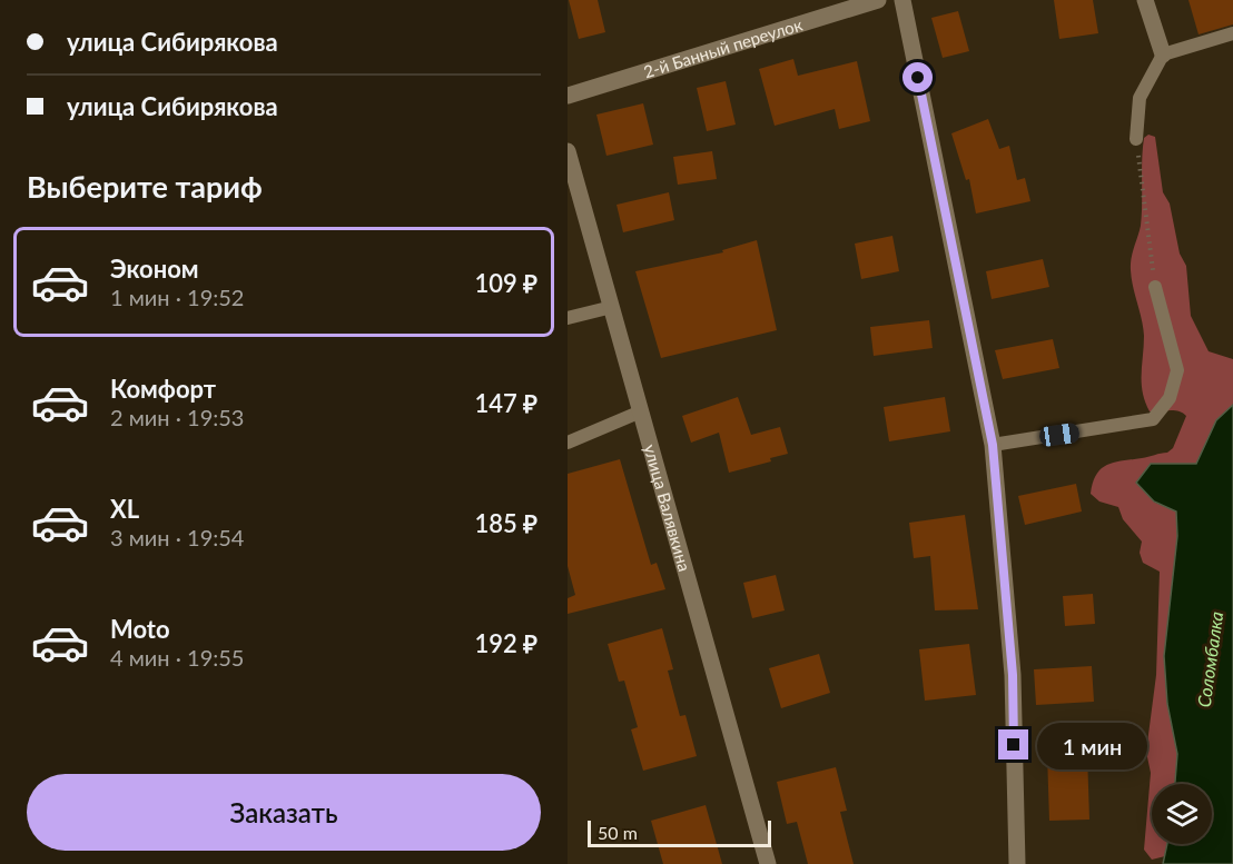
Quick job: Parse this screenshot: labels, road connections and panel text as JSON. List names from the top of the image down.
{
  "streets": {
    "street": ["2-й Банный переулок", "улица Валявкина"]
  },
  "water": ["Соломбалка"],
  "scale_bar": "50 m",
  "page": {
    "banner": ["улица Сибирякова", "улица Сибирякова"],
    "heading": "Выберите тариф",
    "list": [
      {
        "name": "Эконом",
        "note": "1 мин · 19:52",
        "value": "109 ₽"
      },
      {
        "name": "Комфорт",
        "note": "2 мин · 19:53",
        "value": "147 ₽"
      },
      {
        "name": "XL",
        "note": "3 мин · 19:54",
        "value": "185 ₽"
      },
      {
        "name": "Moto",
        "note": "4 мин · 19:55",
        "value": "192 ₽"
      }
    ],
    "bubble": "1 мин",
    "buttons": "Заказать",
    "scale": "50 m"
  }
}
